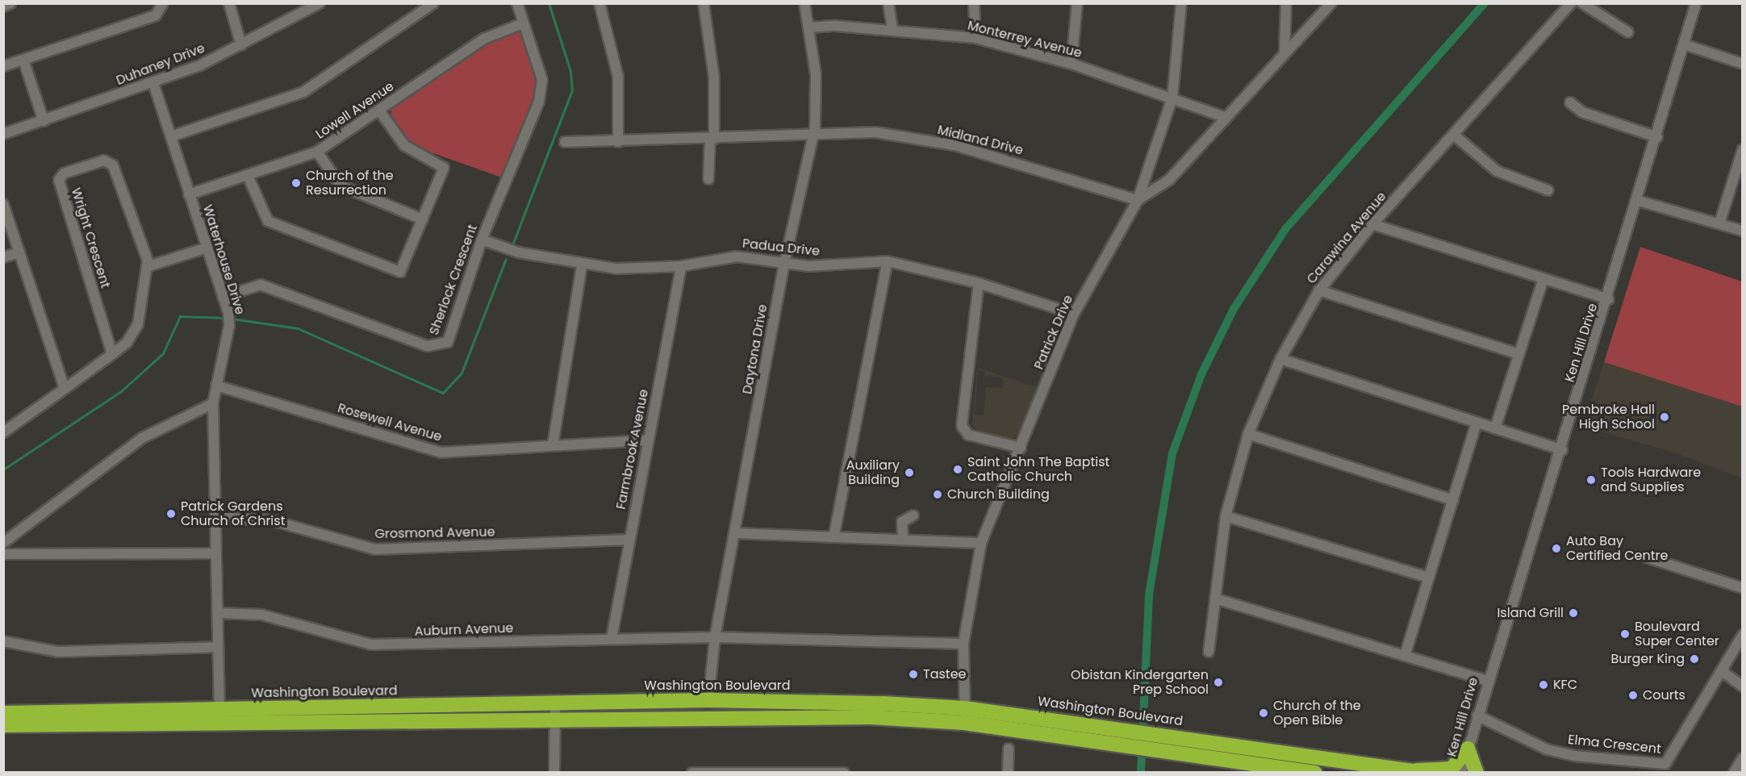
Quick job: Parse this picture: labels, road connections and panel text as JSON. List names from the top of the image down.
{
  "streets": {
    "highway": ["Washington Boulevard"],
    "street": [
      "Monterrey Avenue",
      "Duhaney Drive",
      "Lowell Avenue",
      "Midland Drive",
      "Wright Crescent",
      "Carawina Avenue",
      "Padua Drive",
      "Waterhouse Drive",
      "Sherlock Crescent",
      "Patrick Drive",
      "Ken Hill Drive",
      "Daytona Drive",
      "Rosewell Avenue",
      "Farmbrook Avenue",
      "Grosmond Avenue",
      "Auburn Avenue",
      "Elma Crescent"
    ]
  },
  "crossings": [
    ["Monterrey Avenue", "Patrick Drive"],
    ["Monterrey Avenue", "Daytona Drive"],
    ["Duhaney Drive", "Waterhouse Drive"],
    ["Lowell Avenue", "Waterhouse Drive"],
    ["Lowell Avenue", "Sherlock Crescent"],
    ["Midland Drive", "Patrick Drive"],
    ["Midland Drive", "Daytona Drive"],
    ["Padua Drive", "Sherlock Crescent"],
    ["Padua Drive", "Patrick Drive"],
    ["Padua Drive", "Daytona Drive"],
    ["Padua Drive", "Farmbrook Avenue"],
    ["Waterhouse Drive", "Sherlock Crescent"],
    ["Waterhouse Drive", "Rosewell Avenue"],
    ["Waterhouse Drive", "Grosmond Avenue"],
    ["Waterhouse Drive", "Auburn Avenue"],
    ["Waterhouse Drive", "Washington Boulevard"],
    ["Patrick Drive", "Auburn Avenue"],
    ["Patrick Drive", "Washington Boulevard"],
    ["Ken Hill Drive", "Washington Boulevard"],
    ["Ken Hill Drive", "Elma Crescent"],
    ["Daytona Drive", "Auburn Avenue"],
    ["Daytona Drive", "Washington Boulevard"],
    ["Rosewell Avenue", "Farmbrook Avenue"],
    ["Farmbrook Avenue", "Grosmond Avenue"],
    ["Farmbrook Avenue", "Auburn Avenue"]
  ],
  "places": [
    "Church of the Resurrection",
    "Pembroke Hall High School",
    "Saint John The Baptist Catholic Church",
    "Auxiliary Building",
    "Tools Hardware and Supplies",
    "Church Building",
    "Patrick Gardens Church of Christ",
    "Auto Bay Certified Centre",
    "Island Grill",
    "Boulevard Super Center",
    "Burger King",
    "Tastee",
    "Obistan Kindergarten Prep School",
    "KFC",
    "Courts",
    "Church of the Open Bible"
  ]
}
